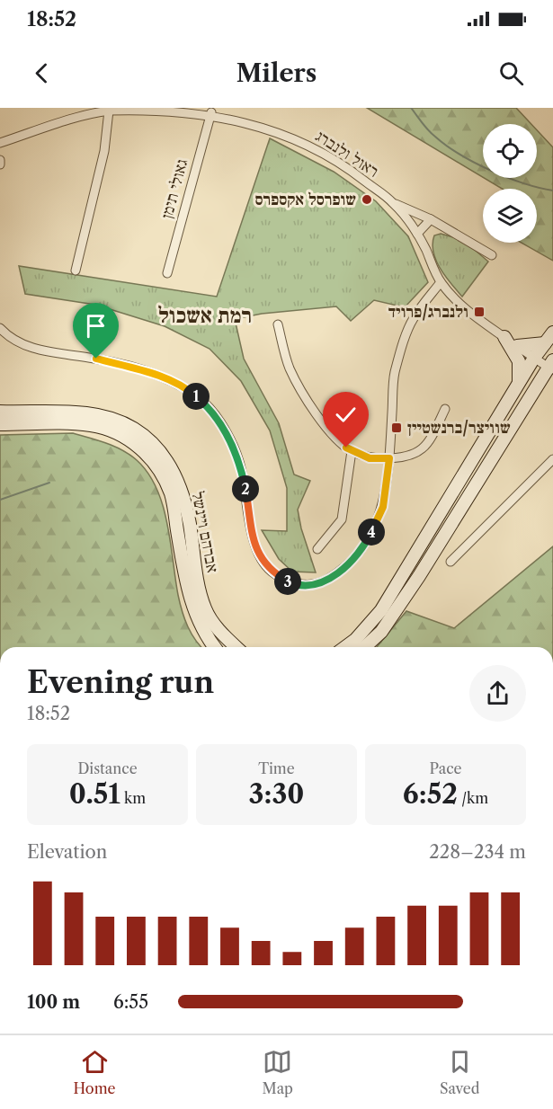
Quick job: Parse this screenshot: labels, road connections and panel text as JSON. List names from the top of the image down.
{
  "streets": {
    "main road": ["אברהם ויינשל"],
    "street": ["ראול ולנברג", "גאולי תימן"]
  },
  "crossings": [
    ["ראול ולנברג", "גאולי תימן"]
  ],
  "districts": ["רמת אשכול"],
  "places": {
    "other": ["שופרסל אקספרס"],
    "transit": ["ולנברג/פרויד", "שוויצר/ברנשטיין"]
  },
  "page": {
    "status": "18:52",
    "header": "Milers",
    "pins": [
      "1",
      "2",
      "4",
      "3"
    ],
    "heading": ["Evening run", "18:52"],
    "stats": [
      ["Distance", "0.51 km"],
      ["Time", "3:30"],
      ["Pace", "6:52 /km"]
    ],
    "chart": ["Elevation", "228–234 m"],
    "list": [
      {
        "name": "100 m",
        "note": "6:55"
      }
    ],
    "tabs": ["Home", "Map", "Saved"]
  }
}
